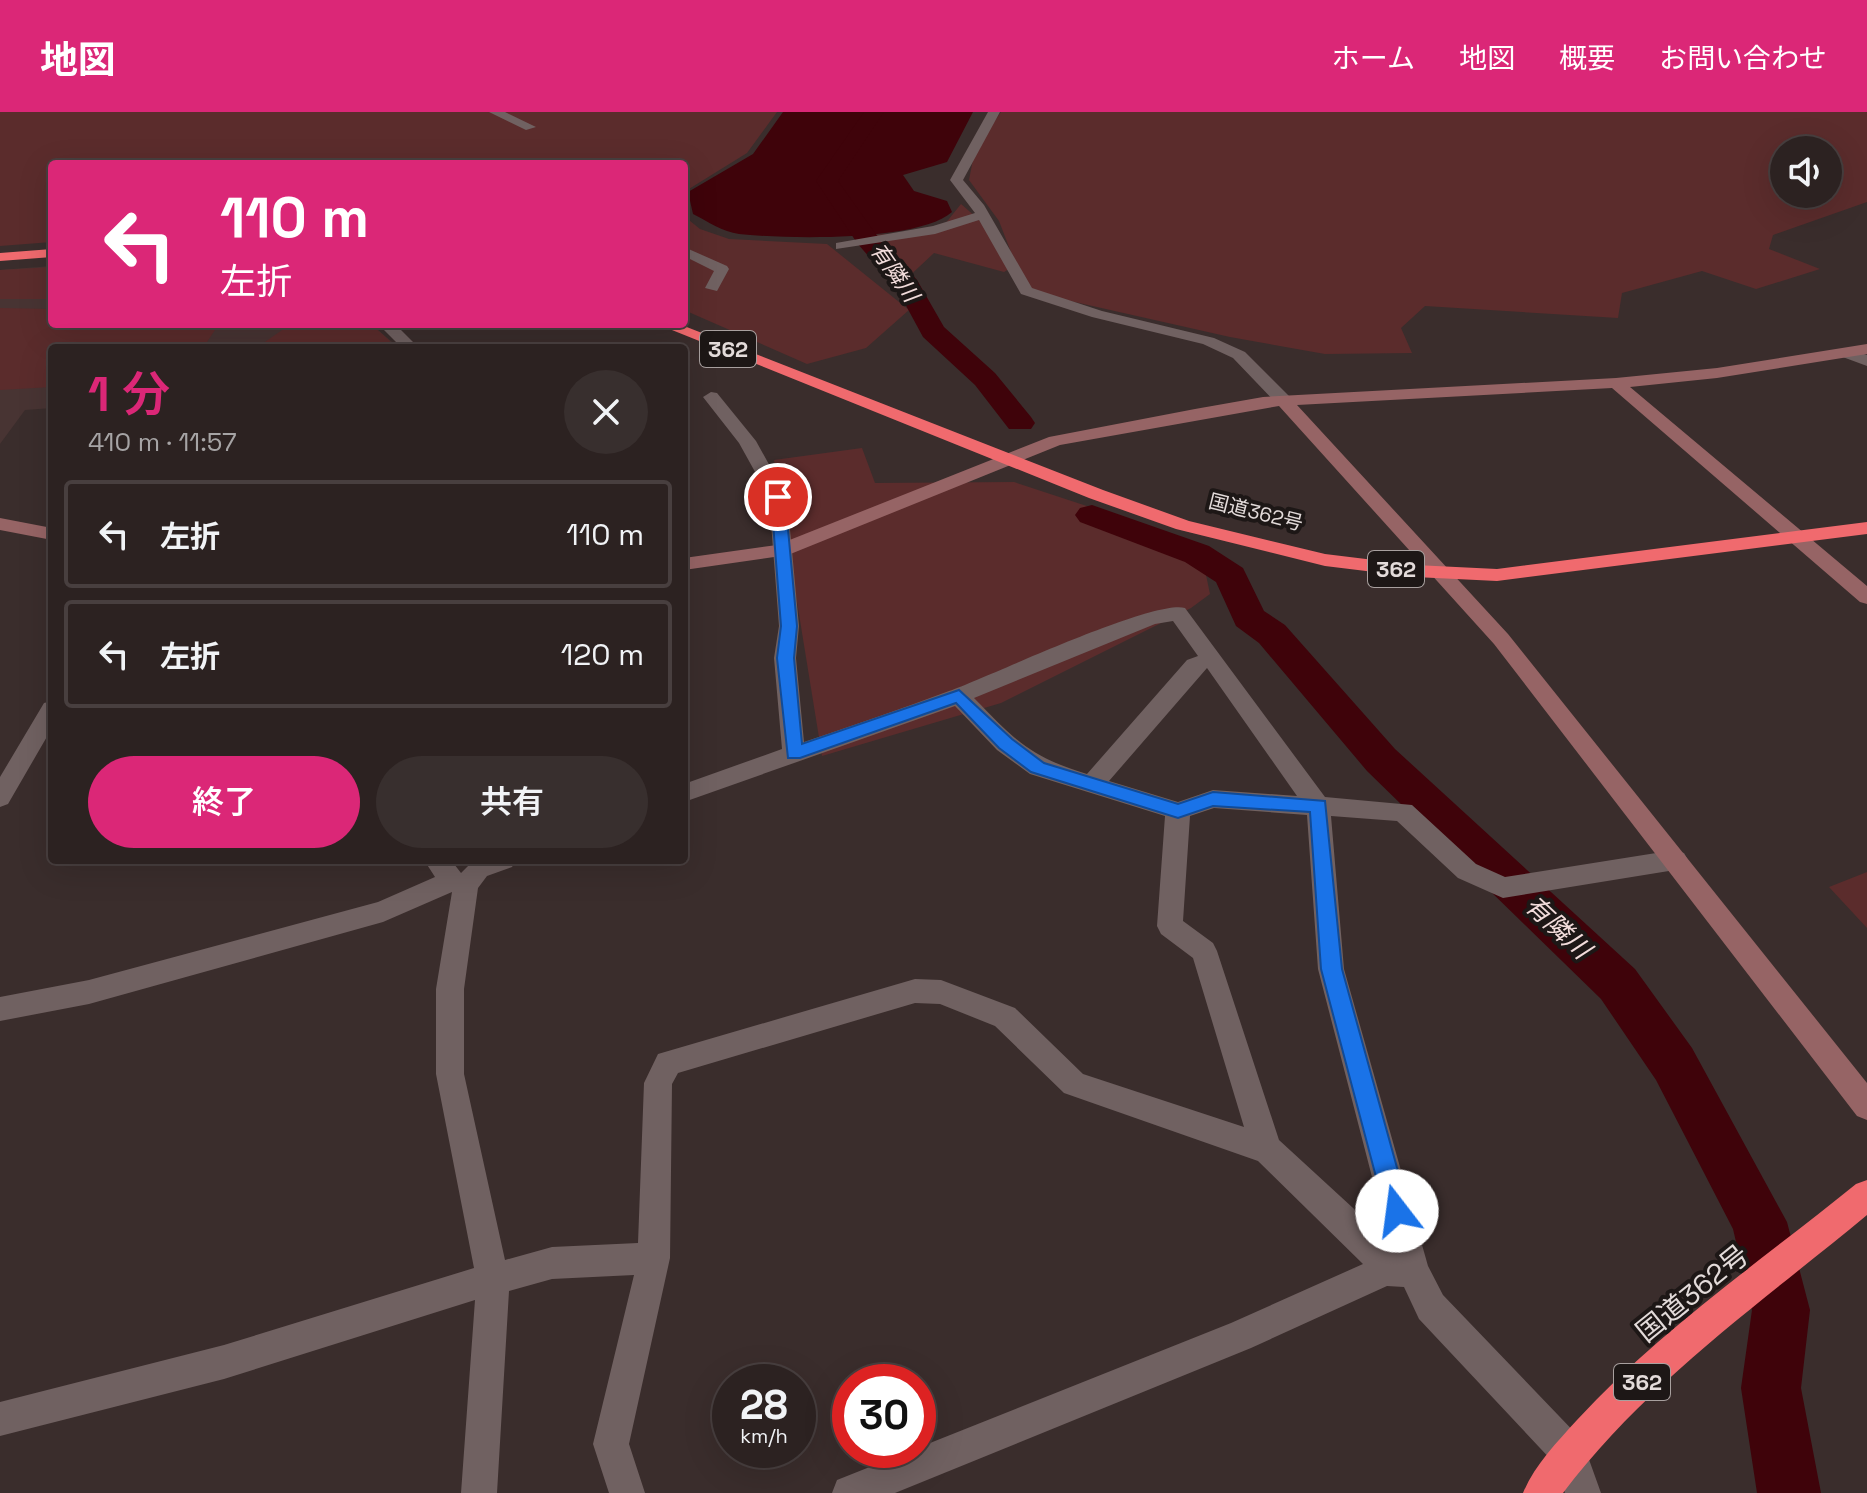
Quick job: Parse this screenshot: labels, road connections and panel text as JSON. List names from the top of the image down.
{
  "streets": {
    "highway": ["362", "国道362号"]
  },
  "water": ["有隣川"],
  "page": {
    "header": "地図",
    "nav": [
      "ホーム",
      "地図",
      "概要",
      "お問い合わせ"
    ],
    "turn": ["110 m", "左折"],
    "heading": ["1 分", "410 m · 11:57"],
    "list": [
      {
        "name": "左折",
        "value": "110 m"
      },
      {
        "name": "左折",
        "value": "120 m"
      }
    ],
    "buttons": ["終了", "共有"],
    "speed": "28 km/h",
    "limit": "30"
  }
}
